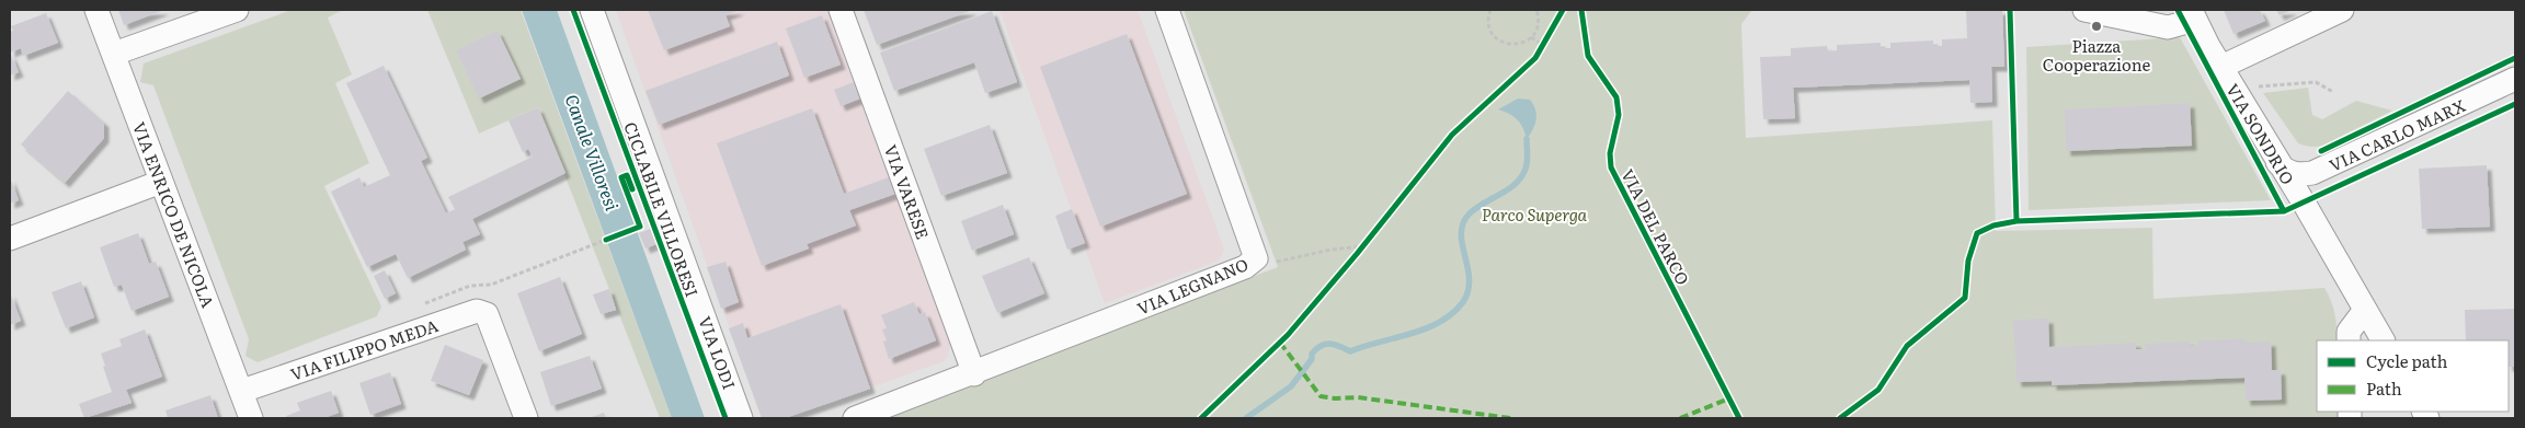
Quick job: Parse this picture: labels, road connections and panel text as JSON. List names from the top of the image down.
{
  "streets": {
    "street": [
      "VIA SONDRIO",
      "VIA CARLO MARX",
      "VIA VARESE",
      "VIA ENRICO DE NICOLA",
      "VIA LEGNANO",
      "VIA FILIPPO MEDA",
      "VIA LODI"
    ],
    "cycle path": ["CICLABILE VILLORESI", "VIA DEL PARCO"]
  },
  "crossings": [
    ["VIA SONDRIO", "VIA CARLO MARX"],
    ["VIA VARESE", "VIA LEGNANO"],
    ["VIA ENRICO DE NICOLA", "VIA FILIPPO MEDA"]
  ],
  "water": ["Canale Villoresi"],
  "parks": ["Parco Superga"],
  "places": ["Piazza Cooperazione"],
  "legend": ["Cycle path", "Path"]
}
